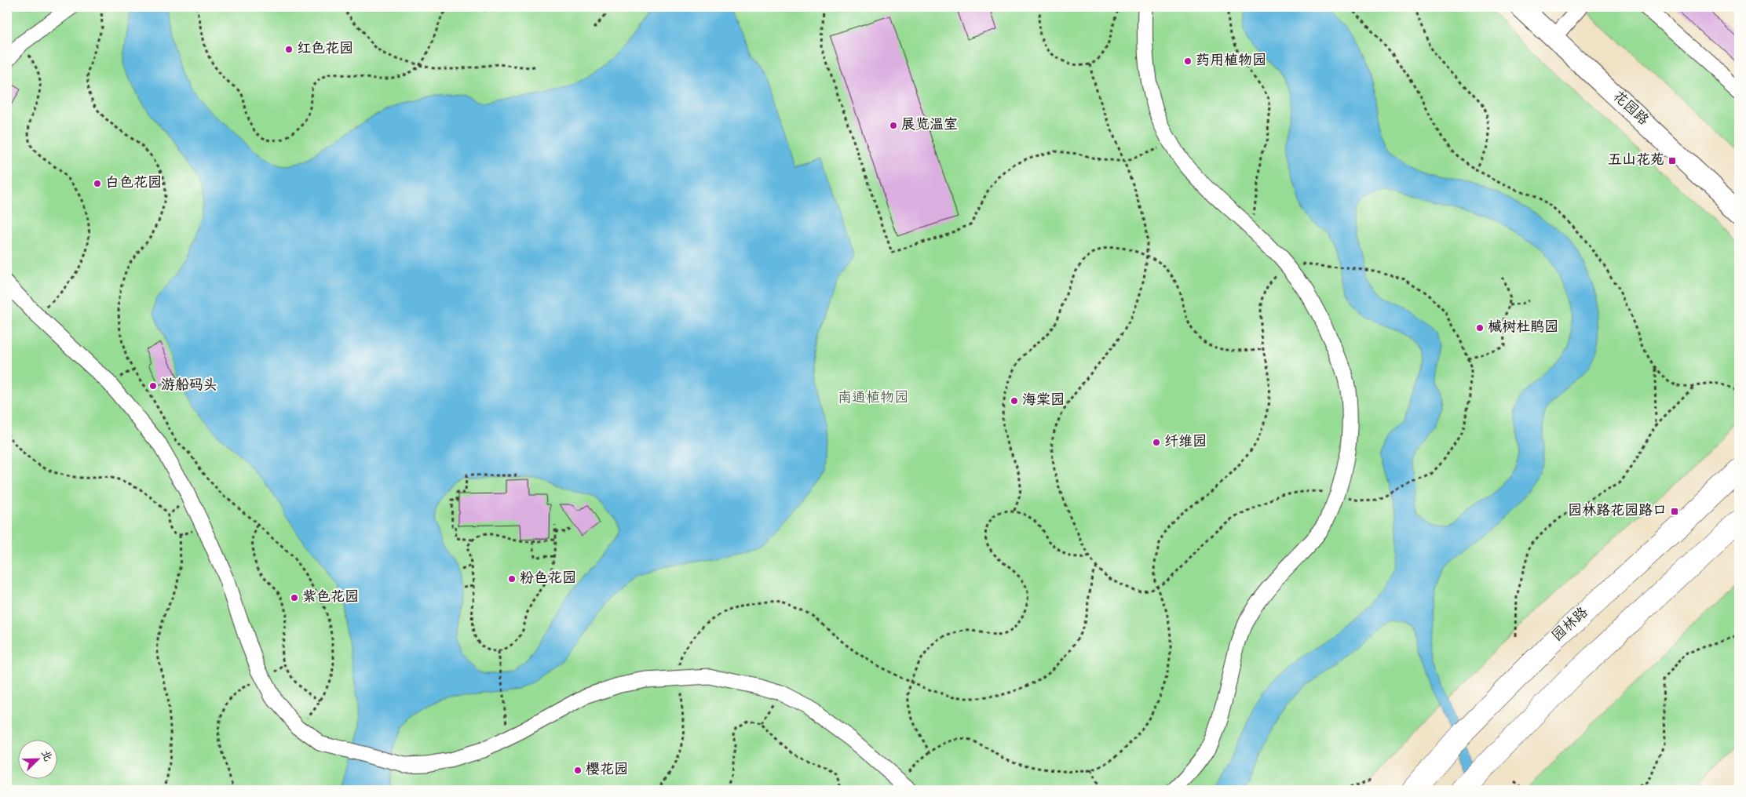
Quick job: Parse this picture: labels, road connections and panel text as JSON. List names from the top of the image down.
{
  "streets": {
    "main road": ["花园路", "园林路"]
  },
  "parks": ["南通植物园"],
  "places": {
    "other": [
      "红色花园",
      "药用植物园",
      "展览温室",
      "白色花园",
      "槭树杜鹃园",
      "游船码头",
      "海棠园",
      "纤维园",
      "粉色花园",
      "紫色花园",
      "樱花园"
    ],
    "transit": ["五山花苑", "园林路花园路口"]
  },
  "north": "top right"
}
